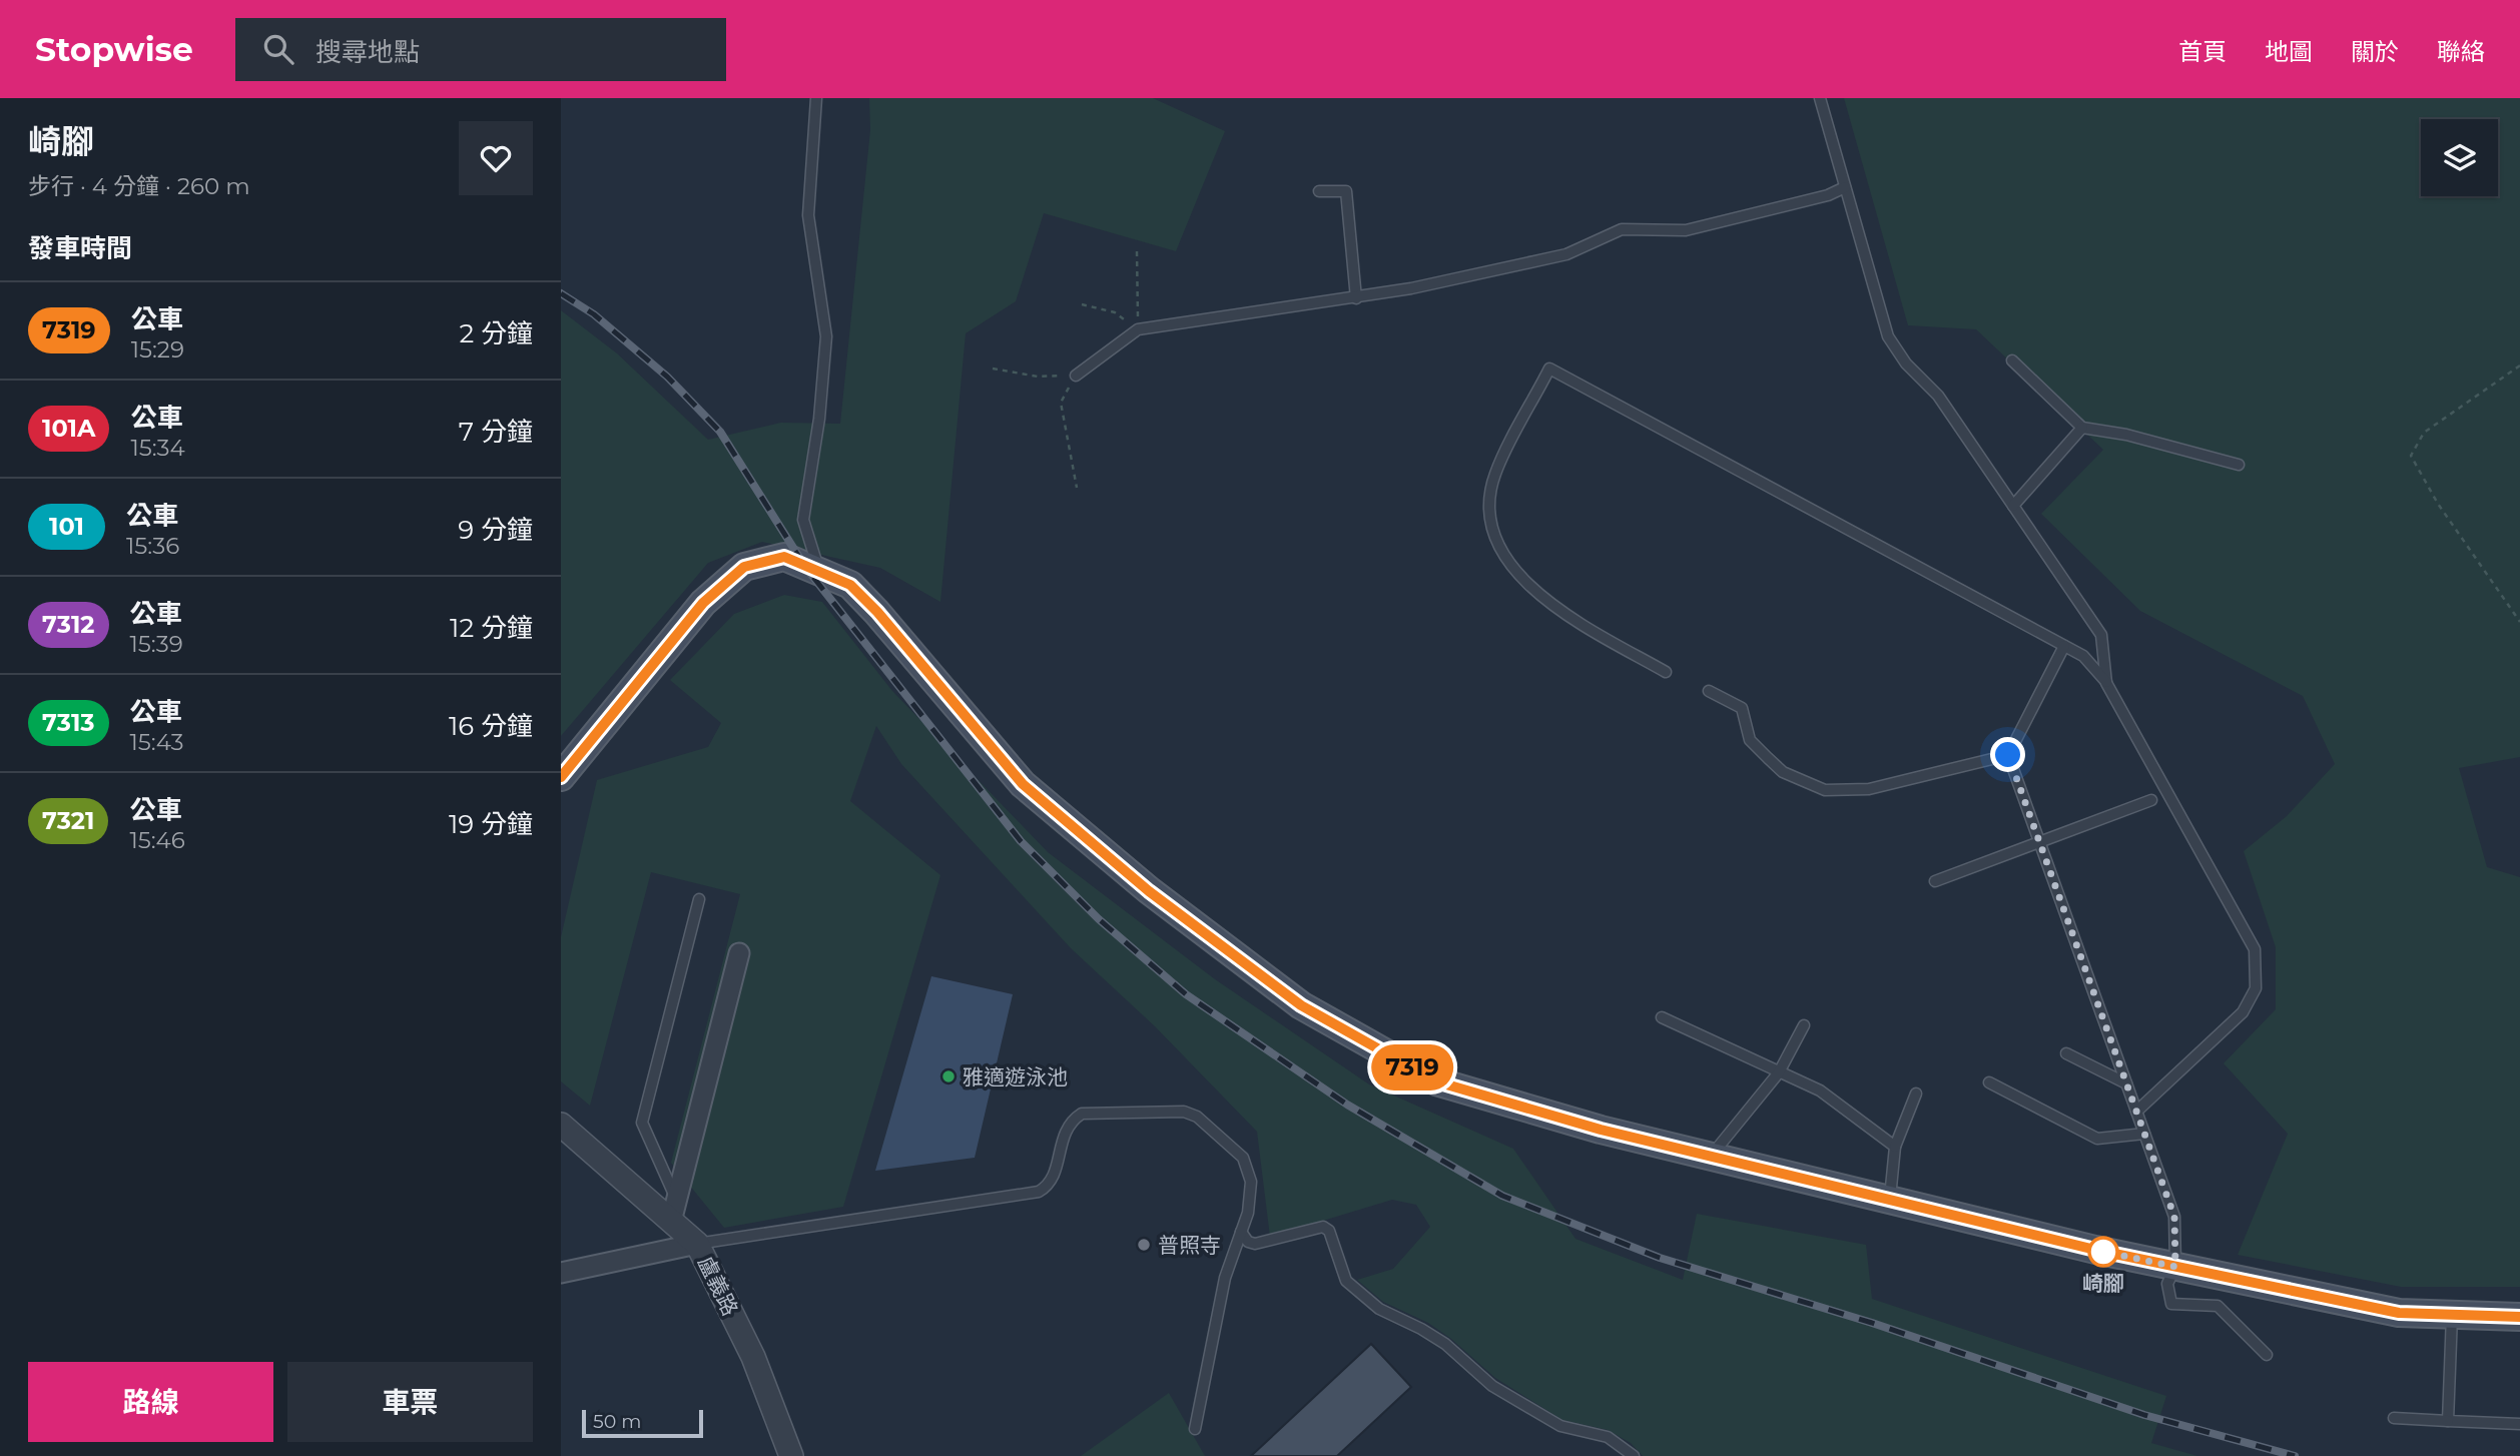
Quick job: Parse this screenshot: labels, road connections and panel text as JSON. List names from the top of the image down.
{
  "streets": {
    "street": ["盧義路"]
  },
  "places": ["雅適遊泳池", "普照寺", "崎腳"],
  "lines": ["bus line 7319"],
  "scale_bar": "50 m",
  "page": {
    "header": "Stopwise",
    "search": "搜尋地點",
    "nav": [
      "首頁",
      "地圖",
      "關於",
      "聯絡"
    ],
    "heading": [
      ["崎腳", "步行 · 4 分鐘 · 260 m"],
      "發車時間"
    ],
    "on_map": "7319",
    "list": [
      {
        "mark": "7319",
        "name": "公車",
        "note": "15:29",
        "value": "2 分鐘"
      },
      {
        "mark": "101A",
        "name": "公車",
        "note": "15:34",
        "value": "7 分鐘"
      },
      {
        "mark": "101",
        "name": "公車",
        "note": "15:36",
        "value": "9 分鐘"
      },
      {
        "mark": "7312",
        "name": "公車",
        "note": "15:39",
        "value": "12 分鐘"
      },
      {
        "mark": "7313",
        "name": "公車",
        "note": "15:43",
        "value": "16 分鐘"
      },
      {
        "mark": "7321",
        "name": "公車",
        "note": "15:46",
        "value": "19 分鐘"
      }
    ],
    "buttons": ["路線", "車票"],
    "scale": "50 m"
  }
}
